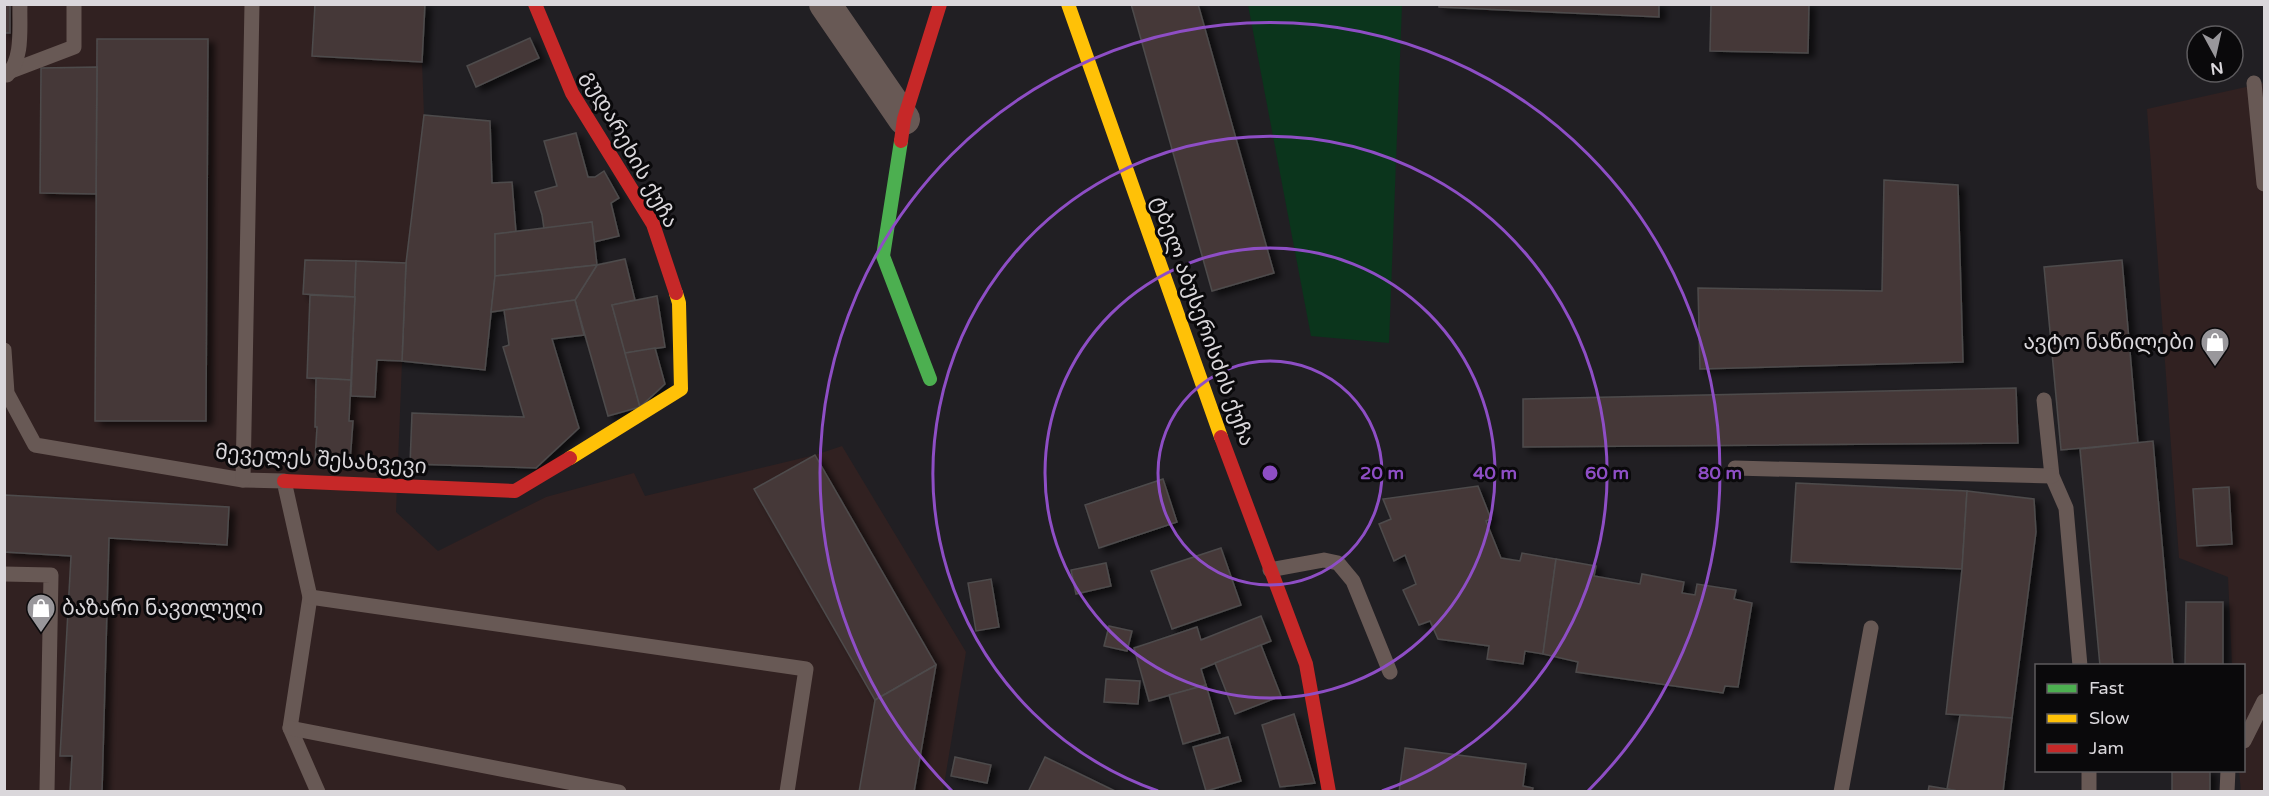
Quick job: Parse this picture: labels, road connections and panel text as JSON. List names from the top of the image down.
{
  "streets": {
    "street": ["გუდარეხის ქუჩა", "ტბელ აბუსერისძის ქუჩა", "მეველეს შესახვევი"]
  },
  "crossings": [
    ["გუდარეხის ქუჩა", "მეველეს შესახვევი"]
  ],
  "places": {
    "shop": ["ავტო ნაწილები", "ბაზარი ნავთლუღი"]
  },
  "legend": ["Fast", "Slow", "Jam"],
  "north": "bottom",
  "rings": [
    "20 m",
    "40 m",
    "60 m",
    "80 m"
  ]
}
